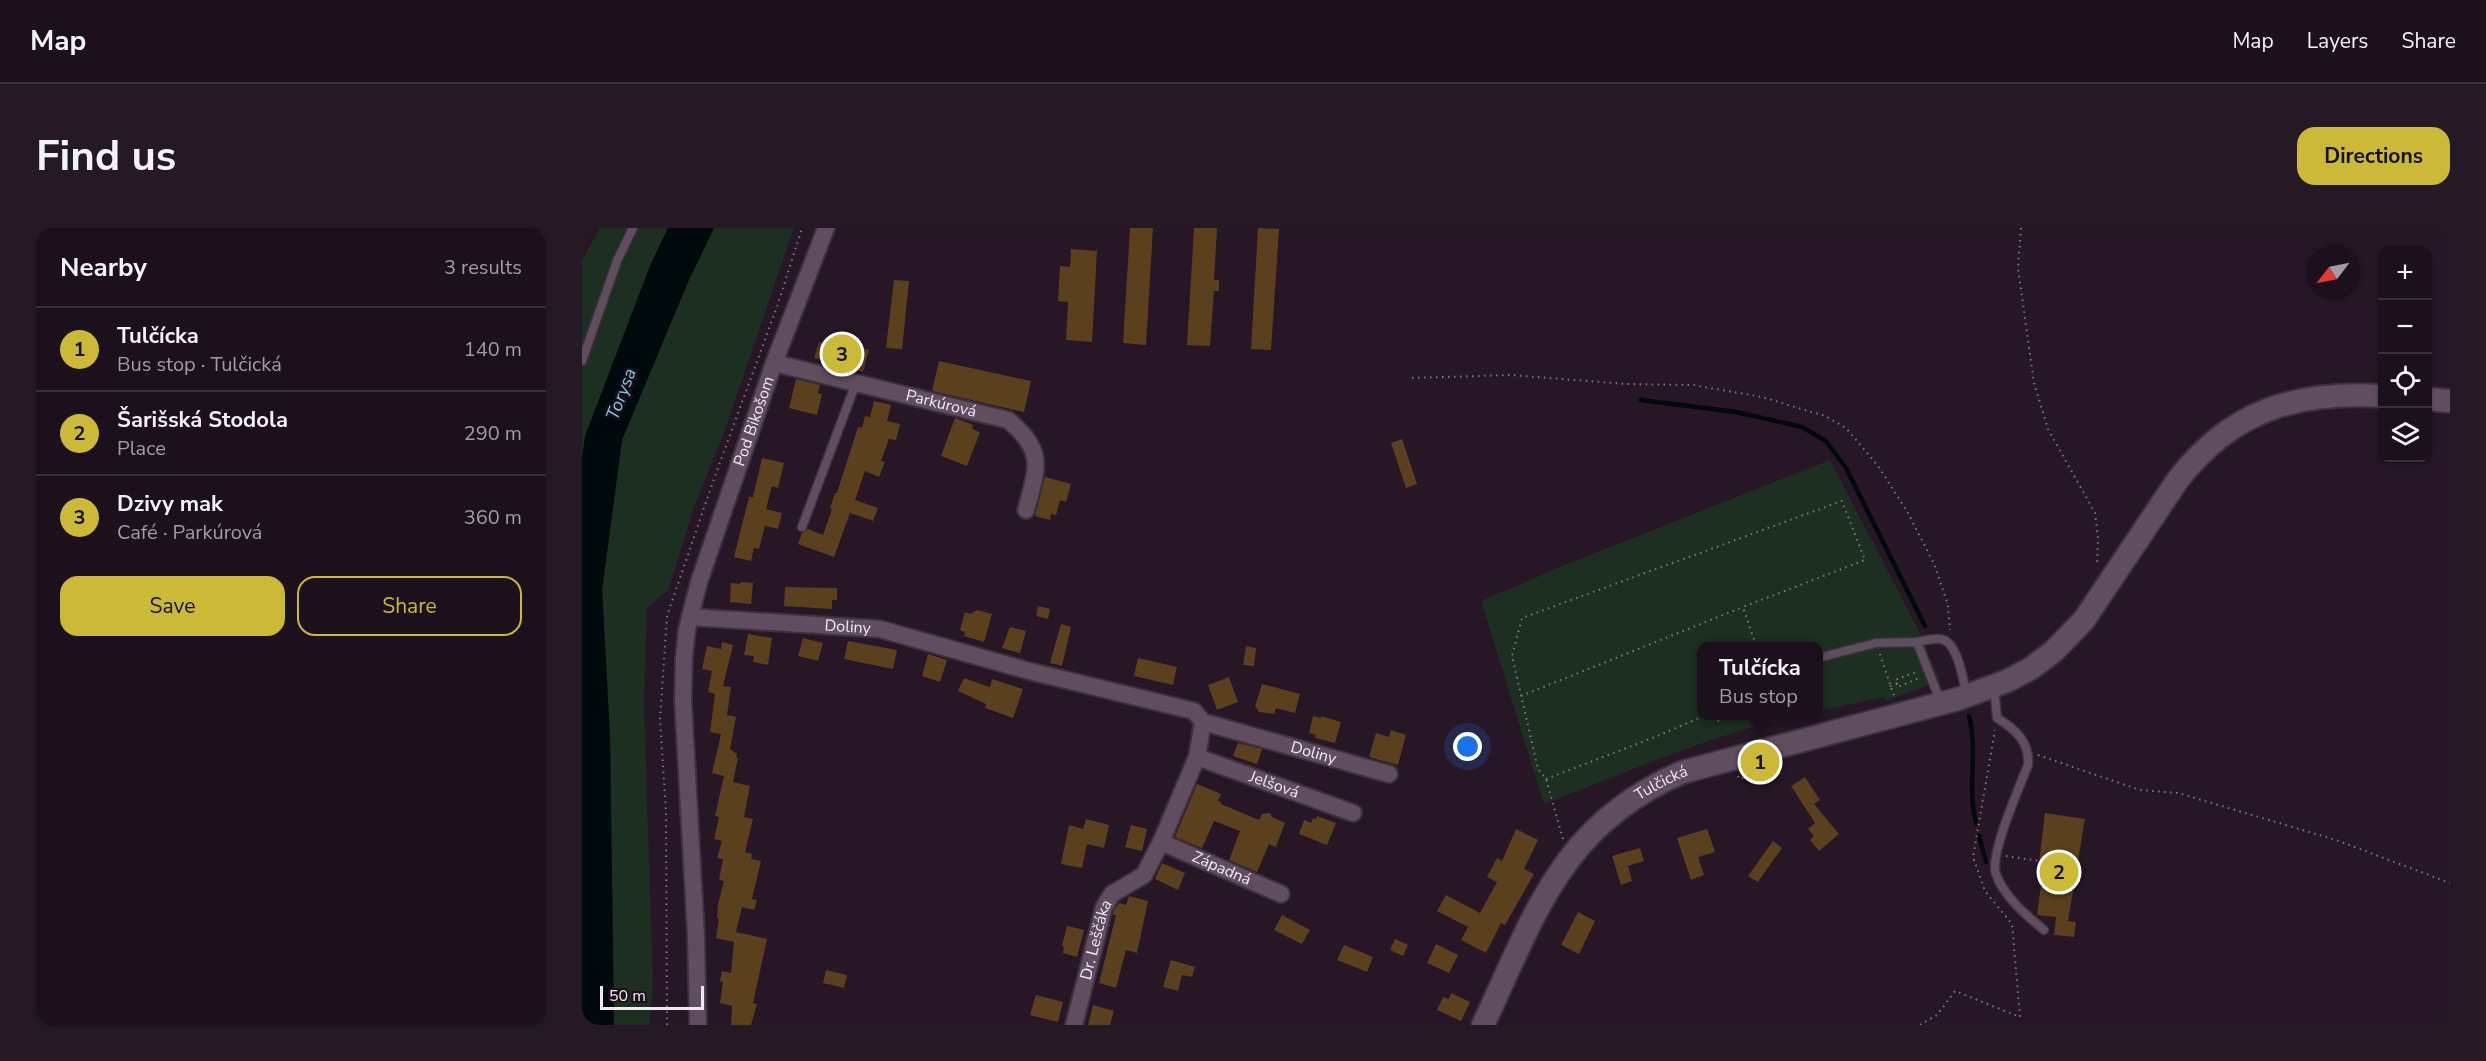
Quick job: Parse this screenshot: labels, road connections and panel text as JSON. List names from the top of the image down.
{
  "streets": {
    "street": [
      "Parkúrová",
      "Pod Bikošom",
      "Doliny",
      "Jelšová",
      "Tulčická",
      "Západná",
      "Dr. Leščáka"
    ]
  },
  "crossings": [
    ["Parkúrová", "Pod Bikošom"],
    ["Pod Bikošom", "Doliny"],
    ["Doliny", "Dr. Leščáka"],
    ["Jelšová", "Dr. Leščáka"],
    ["Západná", "Dr. Leščáka"]
  ],
  "water": ["Torysa"],
  "scale_bar": "50 m",
  "north": "bottom left",
  "page": {
    "header": "Map",
    "nav": ["Map", "Layers", "Share"],
    "buttons": [
      "Directions",
      ["Save", "Share"]
    ],
    "title": "Find us",
    "heading": ["Nearby", "3 results"],
    "map_buttons": ["+", "−"],
    "list": [
      {
        "mark": "1",
        "name": "Tulčícka",
        "note": "Bus stop · Tulčická",
        "value": "140 m"
      },
      {
        "mark": "2",
        "name": "Šarišská Stodola",
        "note": "Place",
        "value": "290 m"
      },
      {
        "mark": "3",
        "name": "Dzivy mak",
        "note": "Café · Parkúrová",
        "value": "360 m"
      }
    ],
    "pins": ["3", "1", "2"],
    "popup": ["Tulčícka", "Bus stop"],
    "scale": "50 m"
  }
}
